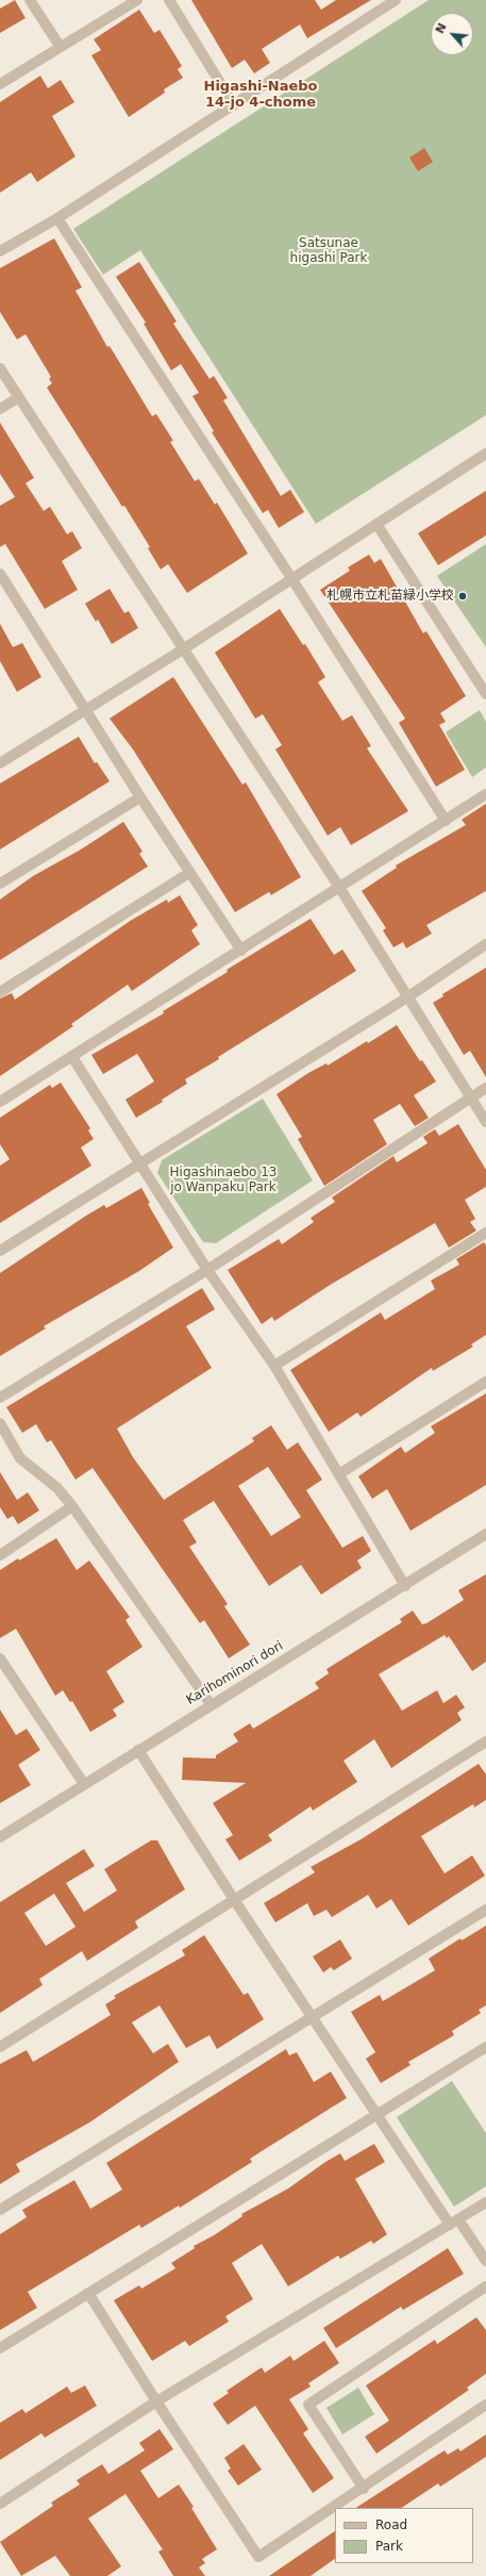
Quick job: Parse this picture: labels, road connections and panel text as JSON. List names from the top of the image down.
{
  "streets": {
    "street": ["Karihominori dori"]
  },
  "districts": ["Higashi-Naebo 14-jo 4-chome"],
  "parks": ["Satsunae higashi Park", "Higashinaebo 13 jo Wanpaku Park"],
  "places": ["札幌市立札苗緑小学校"],
  "legend": ["Road", "Park"],
  "north": "top left"
}
